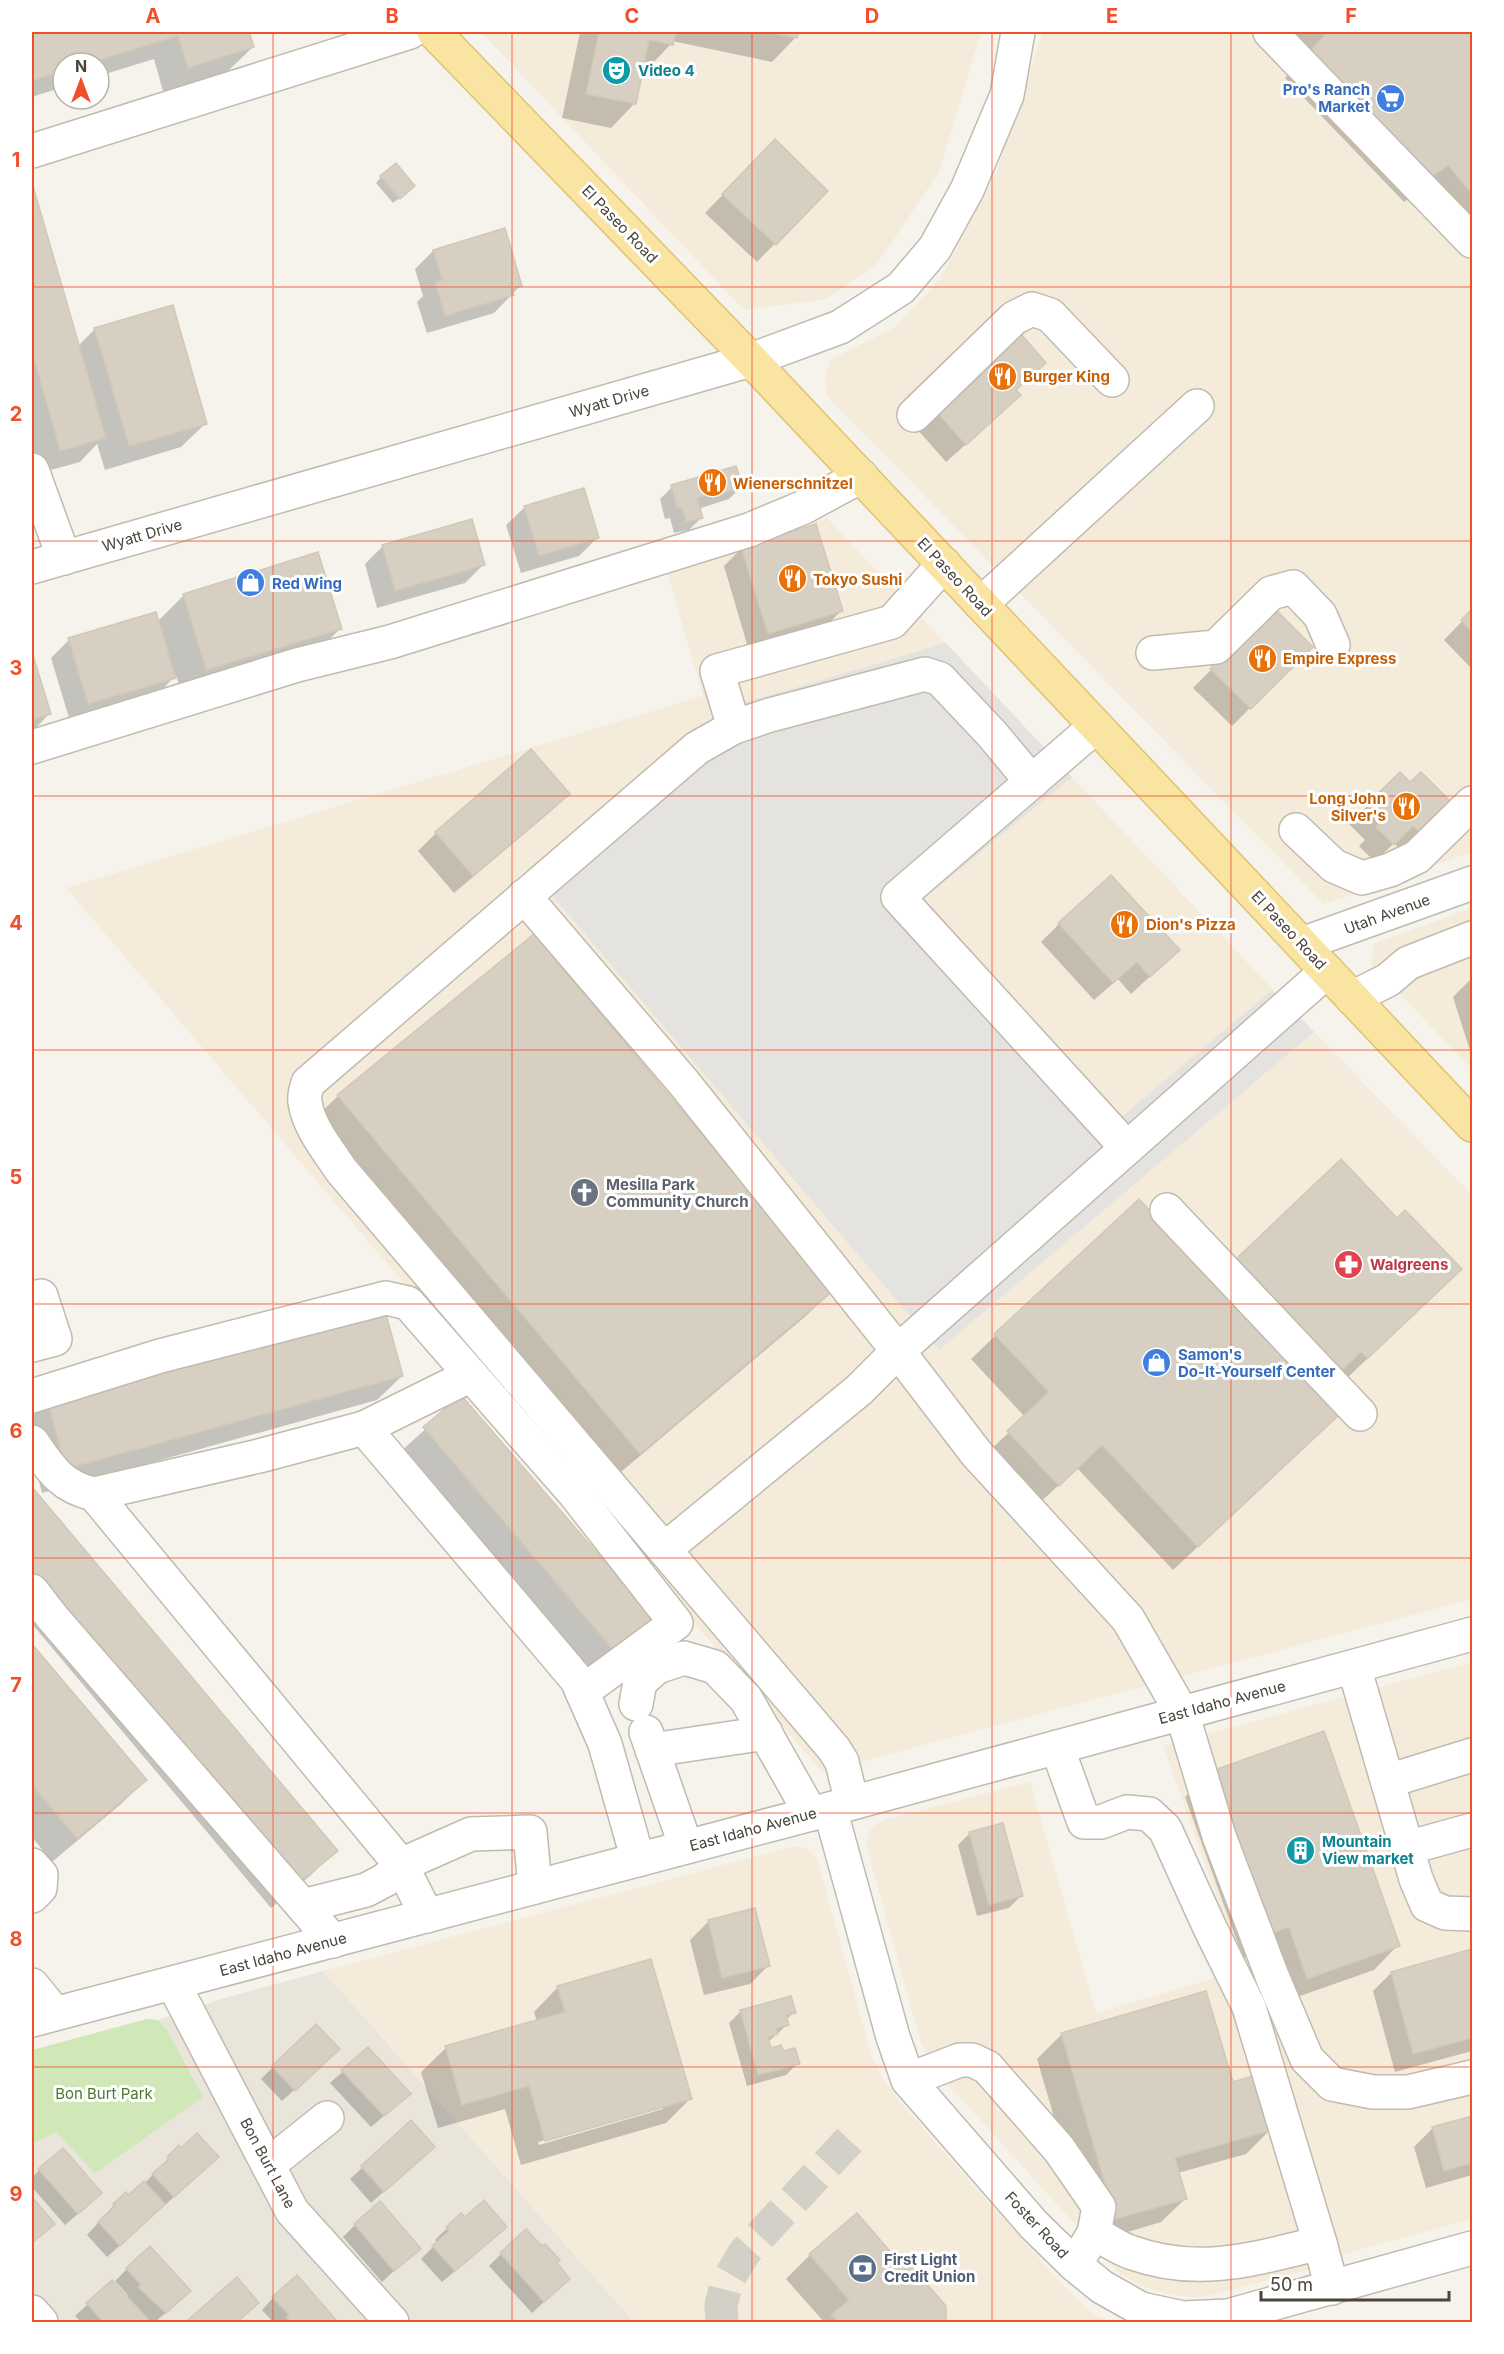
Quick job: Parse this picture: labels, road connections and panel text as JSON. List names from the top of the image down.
{
  "streets": {
    "main road": ["El Paseo Road"],
    "street": [
      "Wyatt Drive",
      "Utah Avenue",
      "East Idaho Avenue",
      "Bon Burt Lane",
      "Foster Road"
    ]
  },
  "crossings": [
    ["El Paseo Road", "Wyatt Drive"],
    ["El Paseo Road", "Utah Avenue"],
    ["East Idaho Avenue", "Bon Burt Lane"],
    ["East Idaho Avenue", "Foster Road"]
  ],
  "parks": ["Bon Burt Park"],
  "places": {
    "theatre": ["Video 4"],
    "supermarket": ["Pro's Ranch Market"],
    "restaurant": [
      "Burger King",
      "Wienerschnitzel",
      "Tokyo Sushi",
      "Empire Express",
      "Long John Silver's",
      "Dion's Pizza"
    ],
    "shop": ["Red Wing", "Samon's Do-It-Yourself Center"],
    "church": ["Mesilla Park Community Church"],
    "pharmacy": ["Walgreens"],
    "building": ["Mountain View market"],
    "bank": ["First Light Credit Union"]
  },
  "scale_bar": "50 m",
  "north": "top",
  "grid": {
    "columns": [
      "A",
      "B",
      "C",
      "D",
      "E",
      "F"
    ],
    "rows": [
      "1",
      "2",
      "3",
      "4",
      "5",
      "6",
      "7",
      "8",
      "9"
    ]
  }
}
